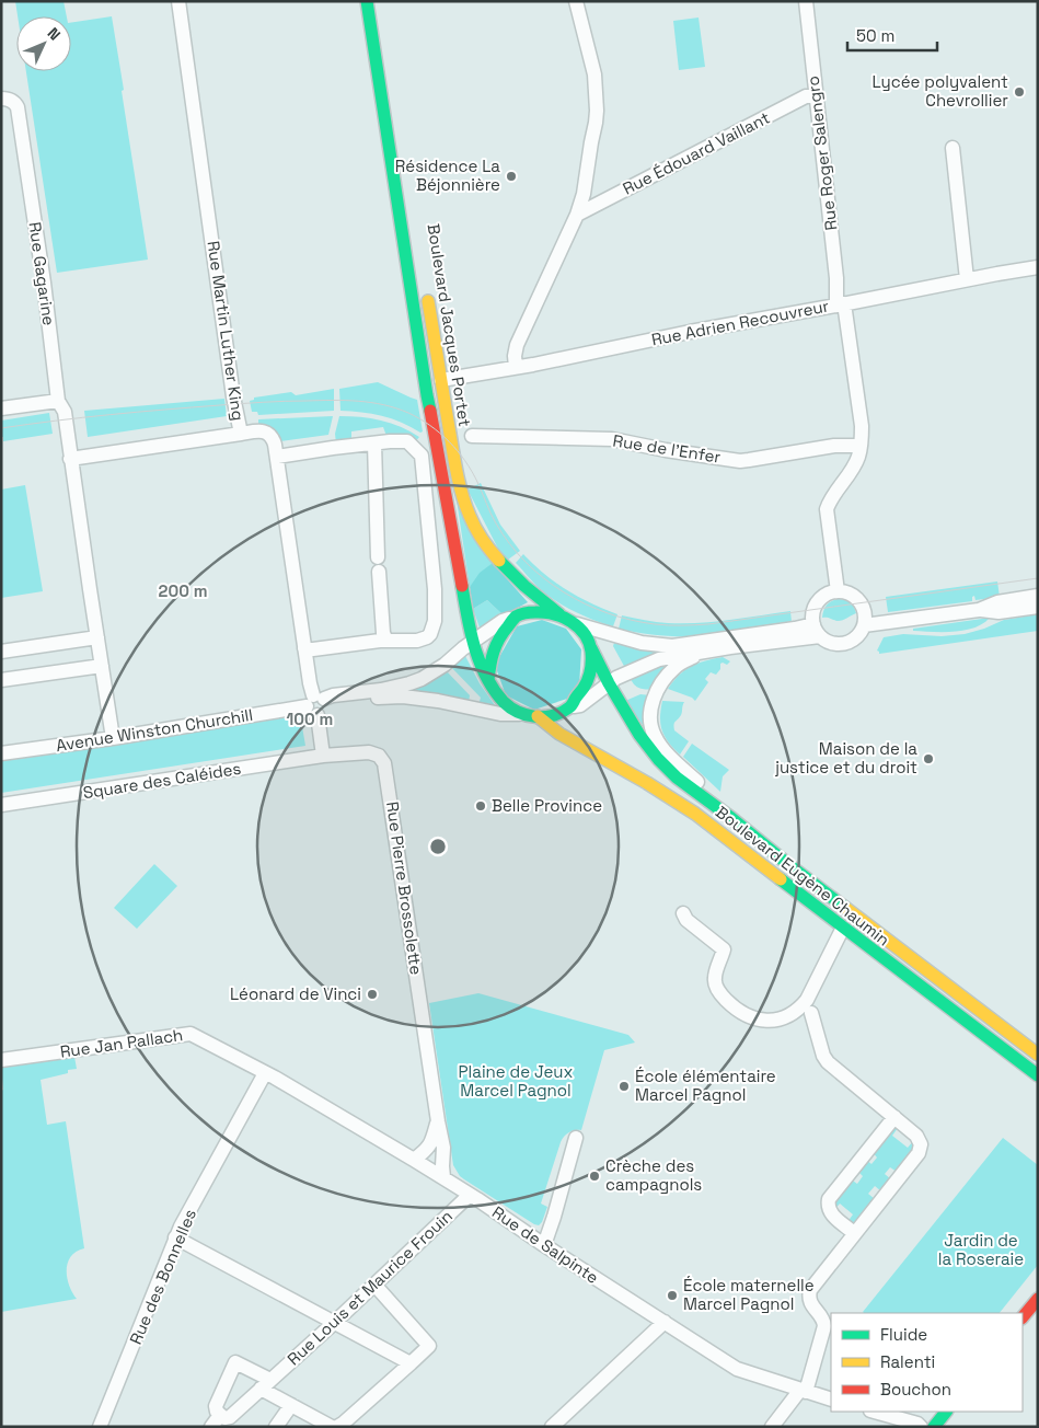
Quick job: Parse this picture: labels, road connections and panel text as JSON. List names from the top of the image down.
{
  "streets": {
    "main road": ["Boulevard Jacques Portet", "Avenue Winston Churchill", "Boulevard Eugène Chaumin"],
    "street": [
      "Rue Édouard Vaillant",
      "Rue Roger Salengro",
      "Rue Gagarine",
      "Rue Adrien Recouvreur",
      "Rue Martin Luther King",
      "Rue de l'Enfer",
      "Square des Caléides",
      "Rue Pierre Brossolette",
      "Rue Jan Pallach",
      "Rue de Salpinte",
      "Rue des Bonnelles",
      "Rue Louis et Maurice Frouin"
    ]
  },
  "crossings": [
    ["Rue Édouard Vaillant", "Rue Roger Salengro"],
    ["Rue Roger Salengro", "Rue Adrien Recouvreur"],
    ["Rue Roger Salengro", "Rue de l'Enfer"],
    ["Rue Gagarine", "Avenue Winston Churchill"],
    ["Rue Adrien Recouvreur", "Boulevard Jacques Portet"],
    ["Boulevard Jacques Portet", "Avenue Winston Churchill"],
    ["Boulevard Jacques Portet", "Boulevard Eugène Chaumin"],
    ["Rue Martin Luther King", "Avenue Winston Churchill"],
    ["Avenue Winston Churchill", "Boulevard Eugène Chaumin"],
    ["Square des Caléides", "Rue Pierre Brossolette"],
    ["Rue Pierre Brossolette", "Rue de Salpinte"],
    ["Rue Jan Pallach", "Rue de Salpinte"],
    ["Rue Jan Pallach", "Rue des Bonnelles"],
    ["Rue de Salpinte", "Rue des Bonnelles"],
    ["Rue de Salpinte", "Rue Louis et Maurice Frouin"]
  ],
  "parks": ["Plaine de Jeux Marcel Pagnol", "Jardin de la Roseraie"],
  "places": [
    "Lycée polyvalent Chevrollier",
    "Résidence La Béjonnière",
    "Maison de la justice et du droit",
    "Belle Province",
    "Léonard de Vinci",
    "École élémentaire Marcel Pagnol",
    "Crèche des campagnols",
    "École maternelle Marcel Pagnol"
  ],
  "legend": ["Fluide", "Ralenti", "Bouchon"],
  "scale_bar": "50 m",
  "north": "top right",
  "rings": ["200 m", "100 m"]
}
